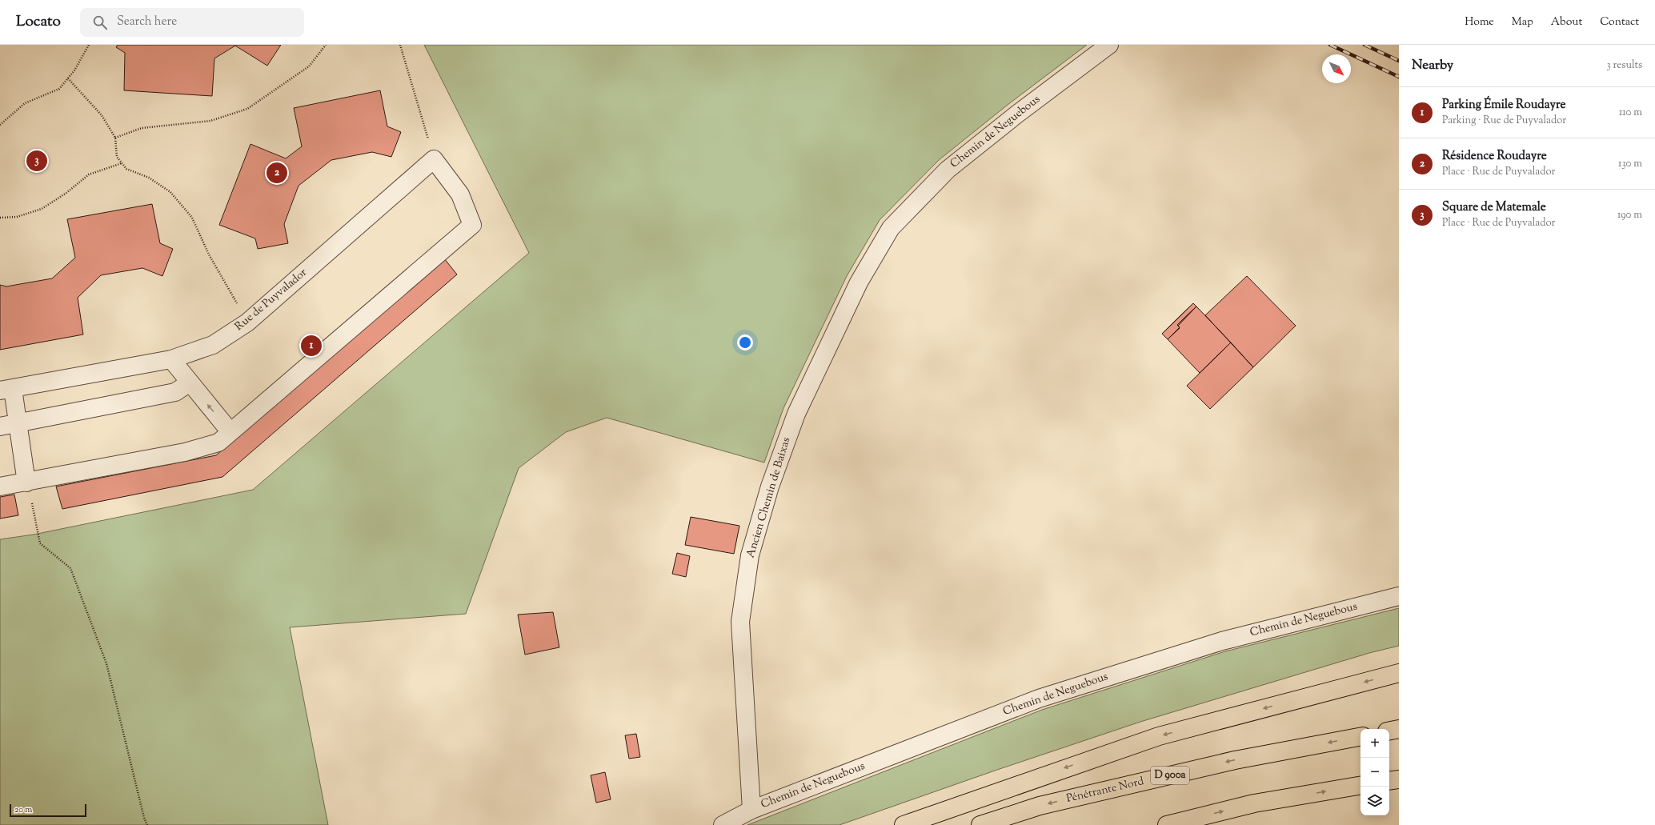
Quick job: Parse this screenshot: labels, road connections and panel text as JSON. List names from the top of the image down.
{
  "streets": {
    "highway": ["D 900a", "Pénétrante Nord"],
    "street": ["Chemin de Neguebous", "Rue de Puyvalador", "Ancien Chemin de Baixas"]
  },
  "crossings": [
    ["Chemin de Neguebous", "Ancien Chemin de Baixas"]
  ],
  "scale_bar": "20 m",
  "north": "bottom right",
  "page": {
    "header": "Locato",
    "search": "Search here",
    "nav": [
      "Home",
      "Map",
      "About",
      "Contact"
    ],
    "heading": ["Nearby", "3 results"],
    "list": [
      {
        "mark": "1",
        "name": "Parking Émile Roudayre",
        "note": "Parking · Rue de Puyvalador",
        "value": "110 m"
      },
      {
        "mark": "2",
        "name": "Résidence Roudayre",
        "note": "Place · Rue de Puyvalador",
        "value": "130 m"
      },
      {
        "mark": "3",
        "name": "Square de Matemale",
        "note": "Place · Rue de Puyvalador",
        "value": "190 m"
      }
    ],
    "pins": ["3", "2", "1"],
    "map_buttons": ["+", "−"],
    "scale": "20 m"
  }
}
